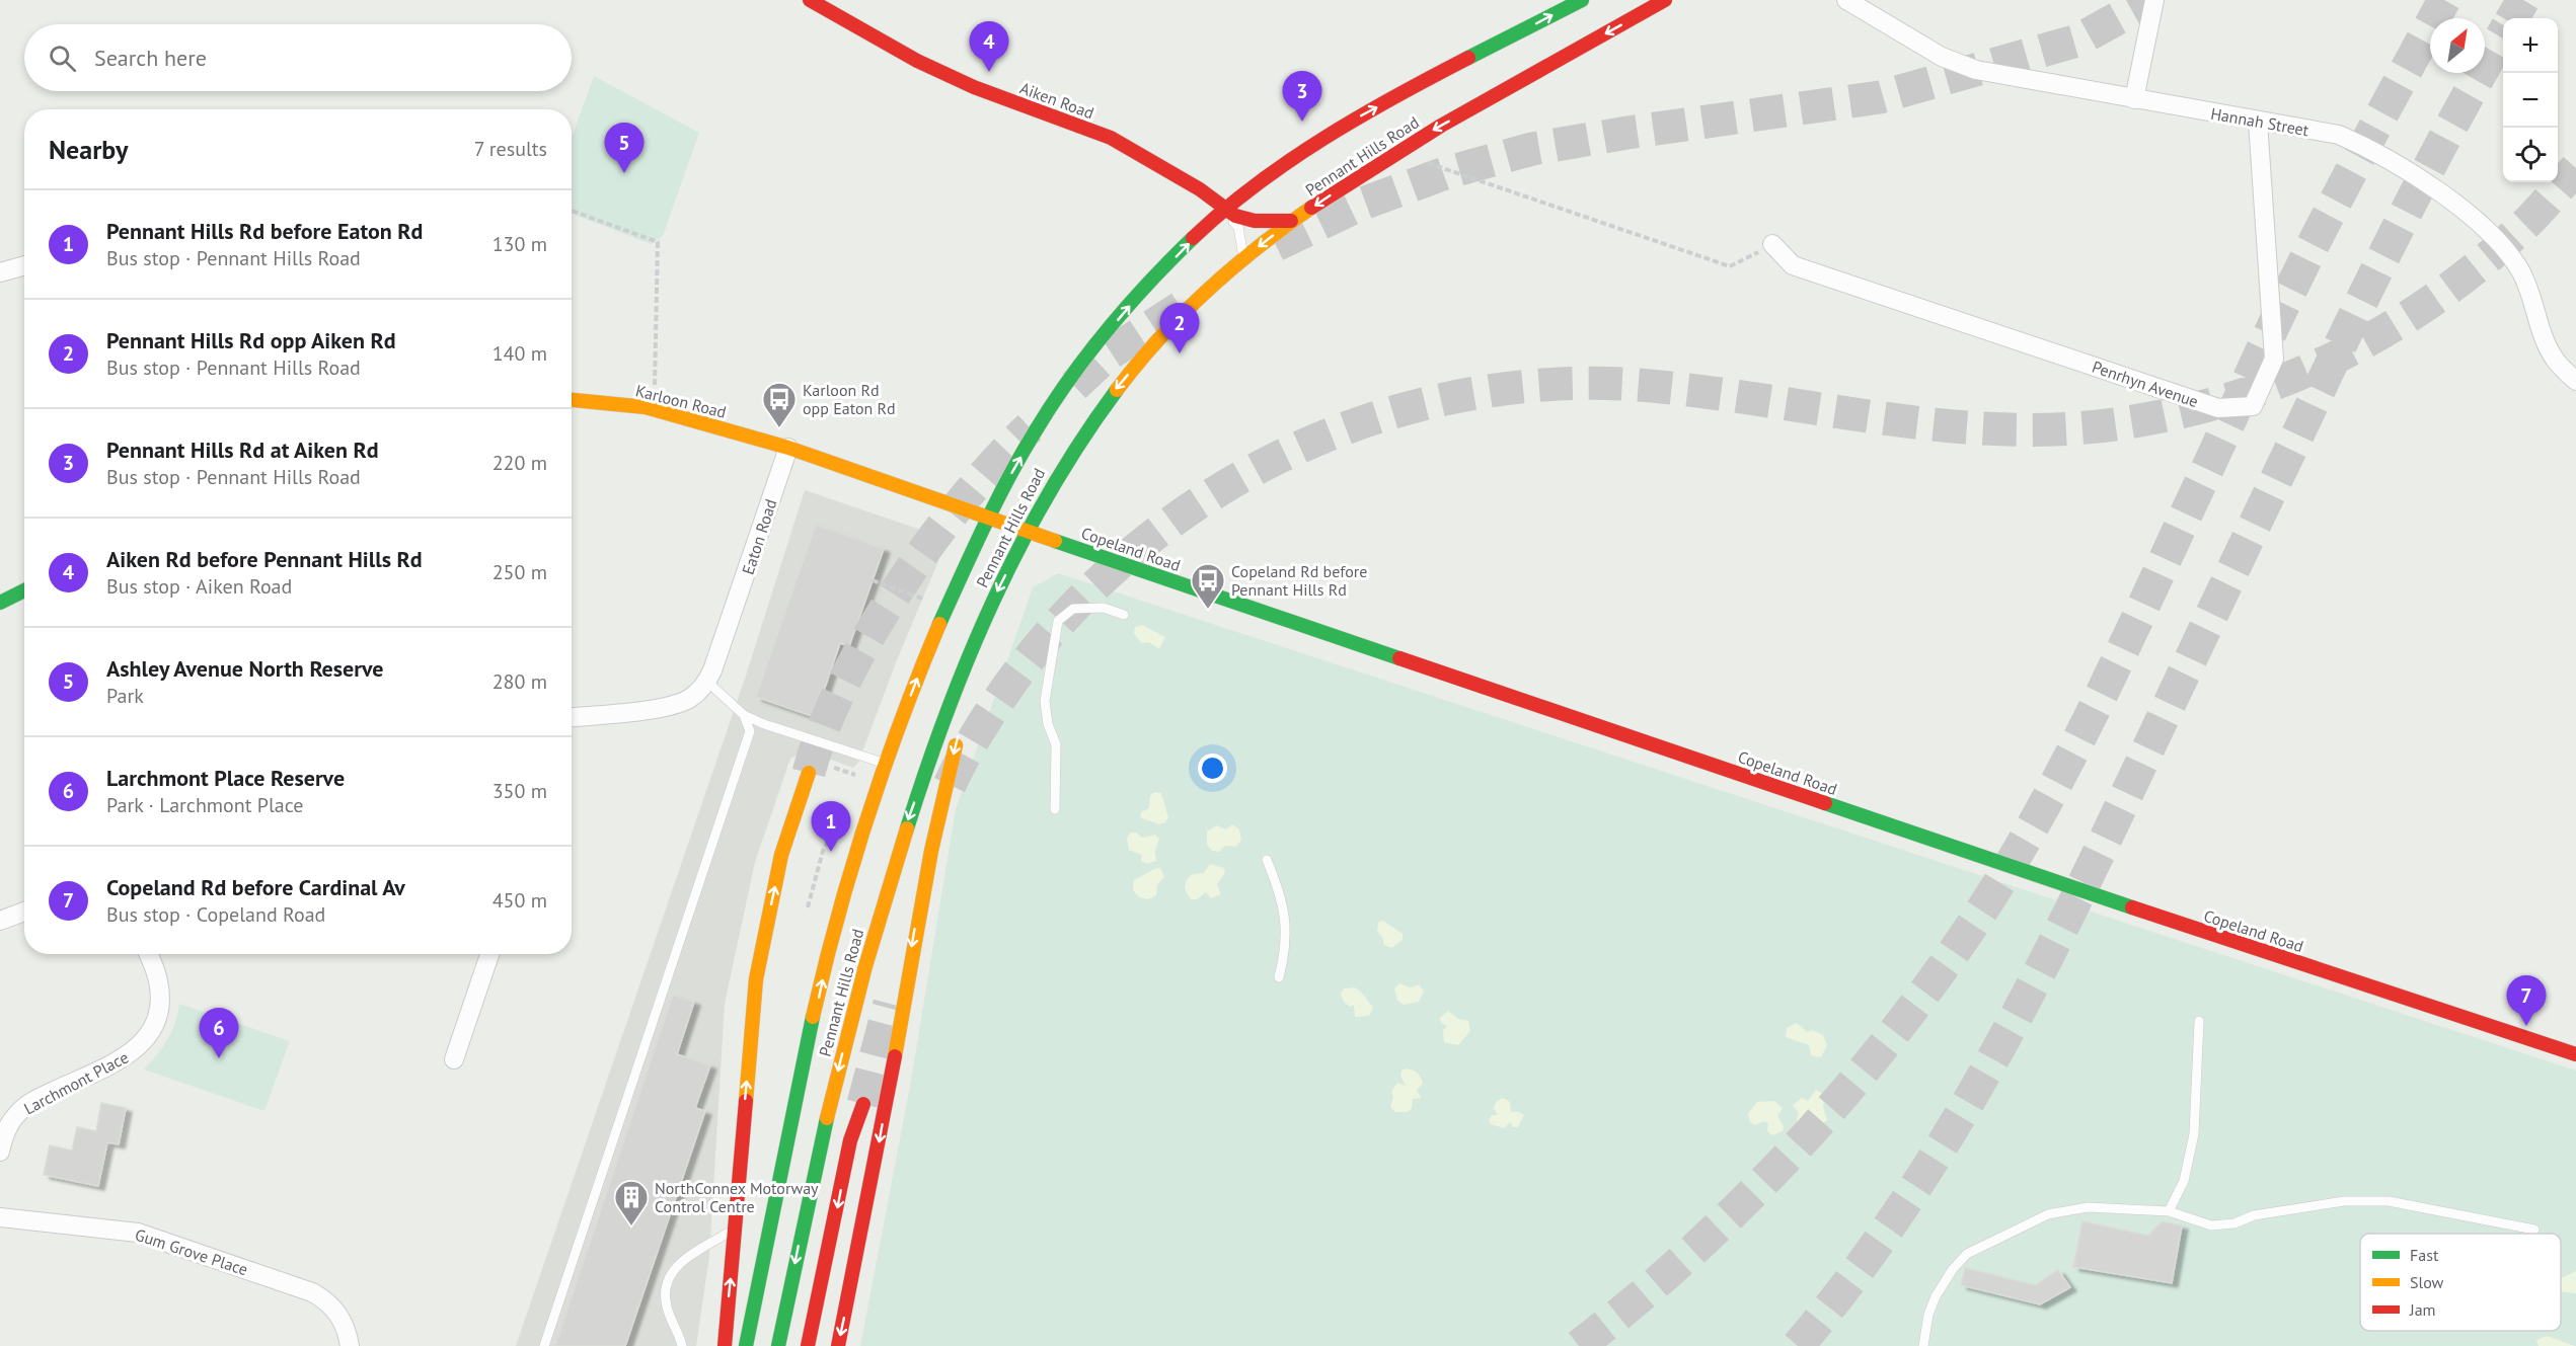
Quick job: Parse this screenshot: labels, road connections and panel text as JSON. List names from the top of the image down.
{
  "streets": {
    "main road": [
      "Aiken Road",
      "Pennant Hills Road",
      "Karloon Road",
      "Copeland Road"
    ],
    "street": [
      "Hannah Street",
      "Penrhyn Avenue",
      "Eaton Road",
      "Larchmont Place",
      "Gum Grove Place"
    ]
  },
  "crossings": [
    ["Aiken Road", "Pennant Hills Road"],
    ["Hannah Street", "Penrhyn Avenue"],
    ["Pennant Hills Road", "Copeland Road"],
    ["Karloon Road", "Eaton Road"]
  ],
  "places": {
    "bus stop": ["Karloon Rd opp Eaton Rd", "Copeland Rd before Pennant Hills Rd"],
    "building": ["NorthConnex Motorway Control Centre"]
  },
  "legend": ["Fast", "Slow", "Jam"],
  "north": "top right",
  "page": {
    "map_buttons": ["+", "−"],
    "pins": [
      "4",
      "3",
      "5",
      "2",
      "1",
      "7",
      "6"
    ],
    "search": "Search here",
    "heading": ["Nearby", "7 results"],
    "list": [
      {
        "mark": "1",
        "name": "Pennant Hills Rd before Eaton Rd",
        "note": "Bus stop · Pennant Hills Road",
        "value": "130 m"
      },
      {
        "mark": "2",
        "name": "Pennant Hills Rd opp Aiken Rd",
        "note": "Bus stop · Pennant Hills Road",
        "value": "140 m"
      },
      {
        "mark": "3",
        "name": "Pennant Hills Rd at Aiken Rd",
        "note": "Bus stop · Pennant Hills Road",
        "value": "220 m"
      },
      {
        "mark": "4",
        "name": "Aiken Rd before Pennant Hills Rd",
        "note": "Bus stop · Aiken Road",
        "value": "250 m"
      },
      {
        "mark": "5",
        "name": "Ashley Avenue North Reserve",
        "note": "Park",
        "value": "280 m"
      },
      {
        "mark": "6",
        "name": "Larchmont Place Reserve",
        "note": "Park · Larchmont Place",
        "value": "350 m"
      },
      {
        "mark": "7",
        "name": "Copeland Rd before Cardinal Av",
        "note": "Bus stop · Copeland Road",
        "value": "450 m"
      }
    ]
  }
}
